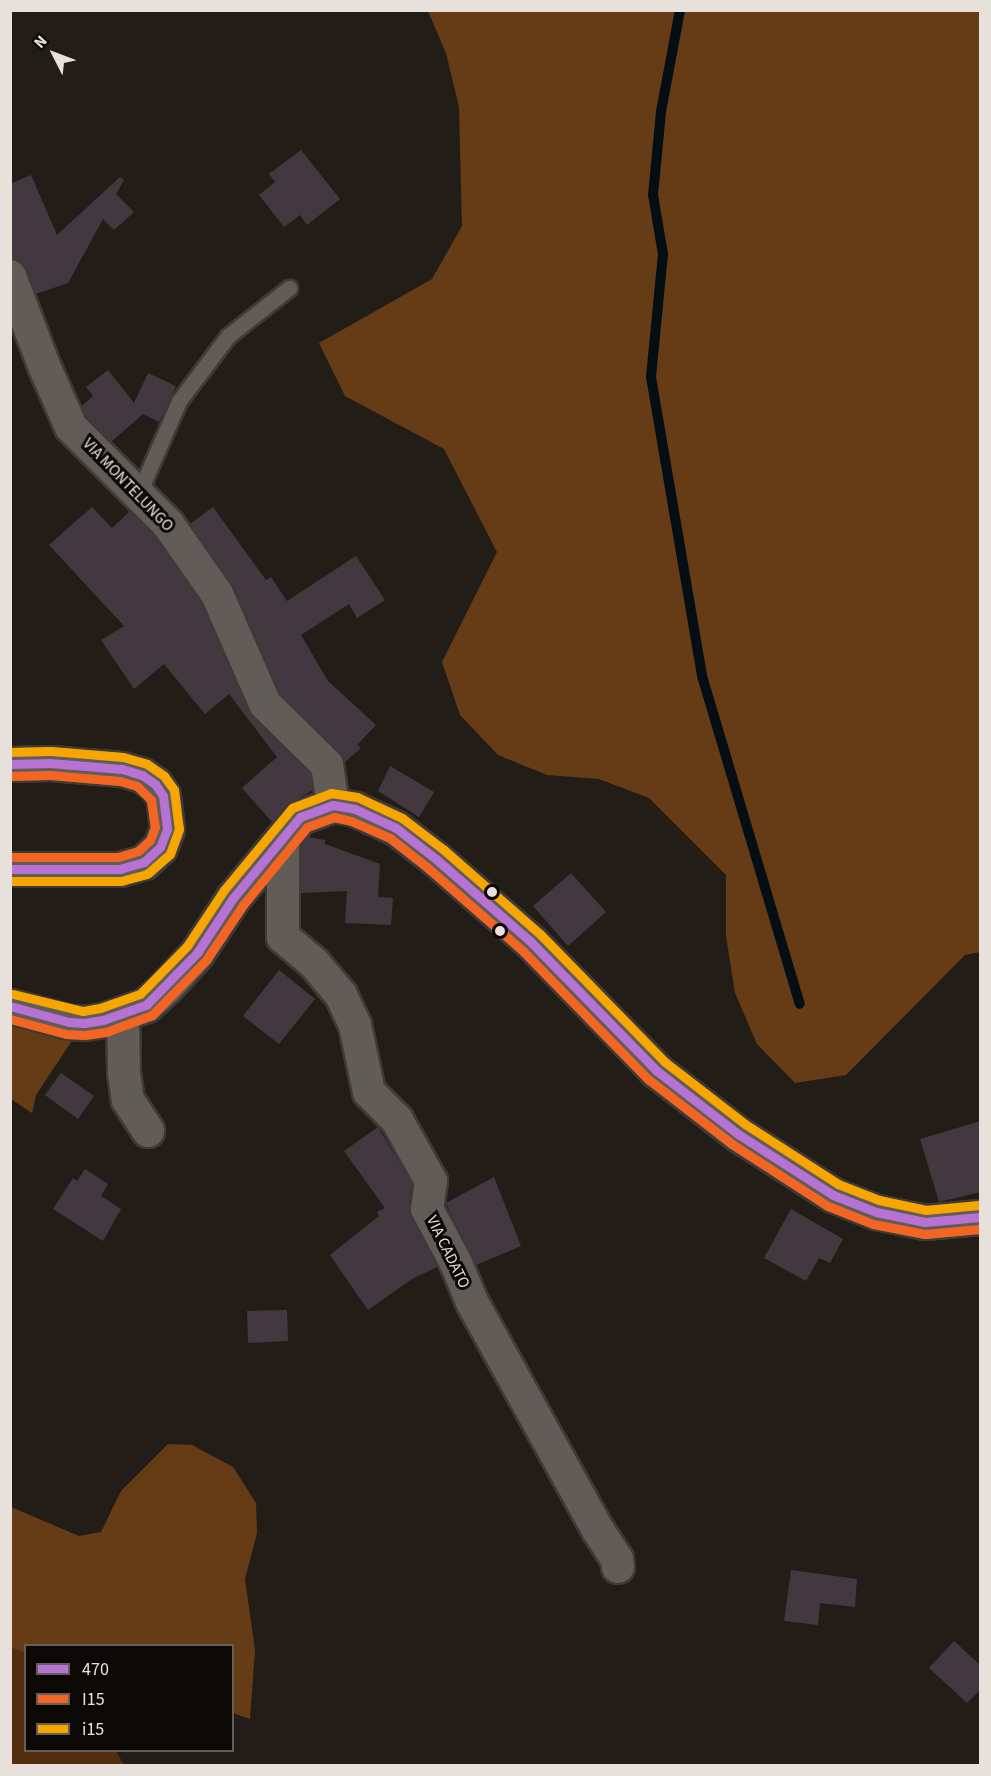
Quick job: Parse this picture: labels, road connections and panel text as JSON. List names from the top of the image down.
{
  "streets": {
    "street": ["VIA MONTELUNGO", "VIA CADATO"]
  },
  "lines": ["transit line i15", "transit line 470", "transit line I15"],
  "legend": ["470", "I15", "i15"],
  "north": "top left"
}
